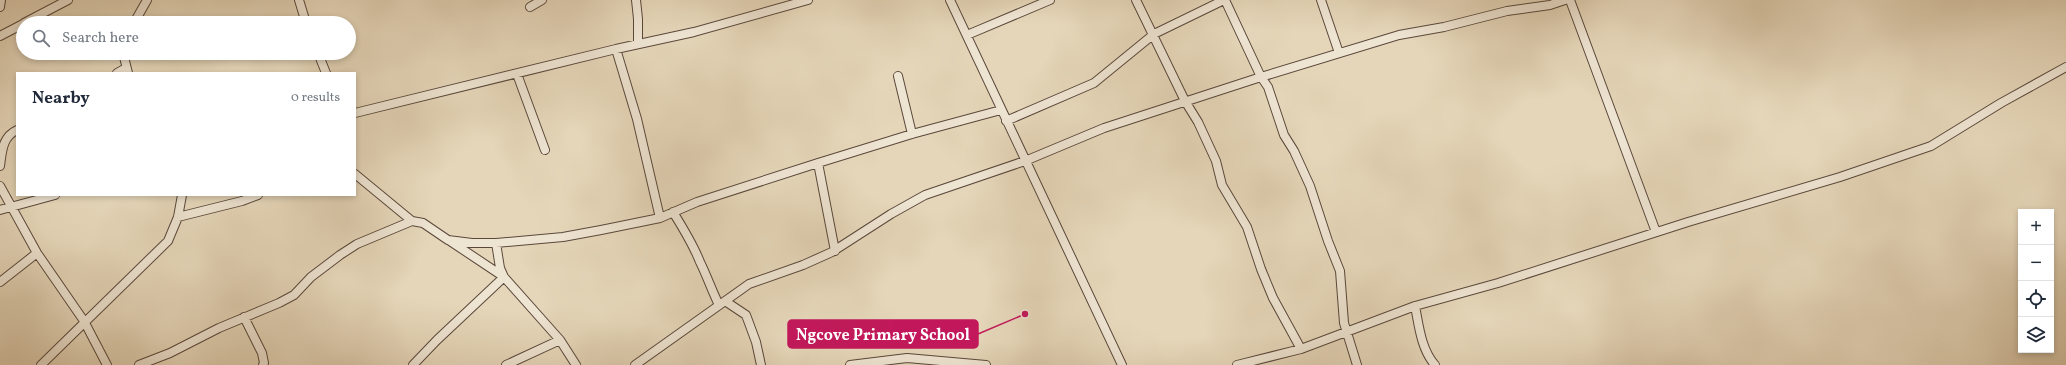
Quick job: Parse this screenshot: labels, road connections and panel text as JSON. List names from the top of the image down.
{
  "places": ["Ngcove Primary School"],
  "page": {
    "search": "Search here",
    "heading": ["Nearby", "0 results"],
    "map_buttons": ["+", "−"]
  }
}
